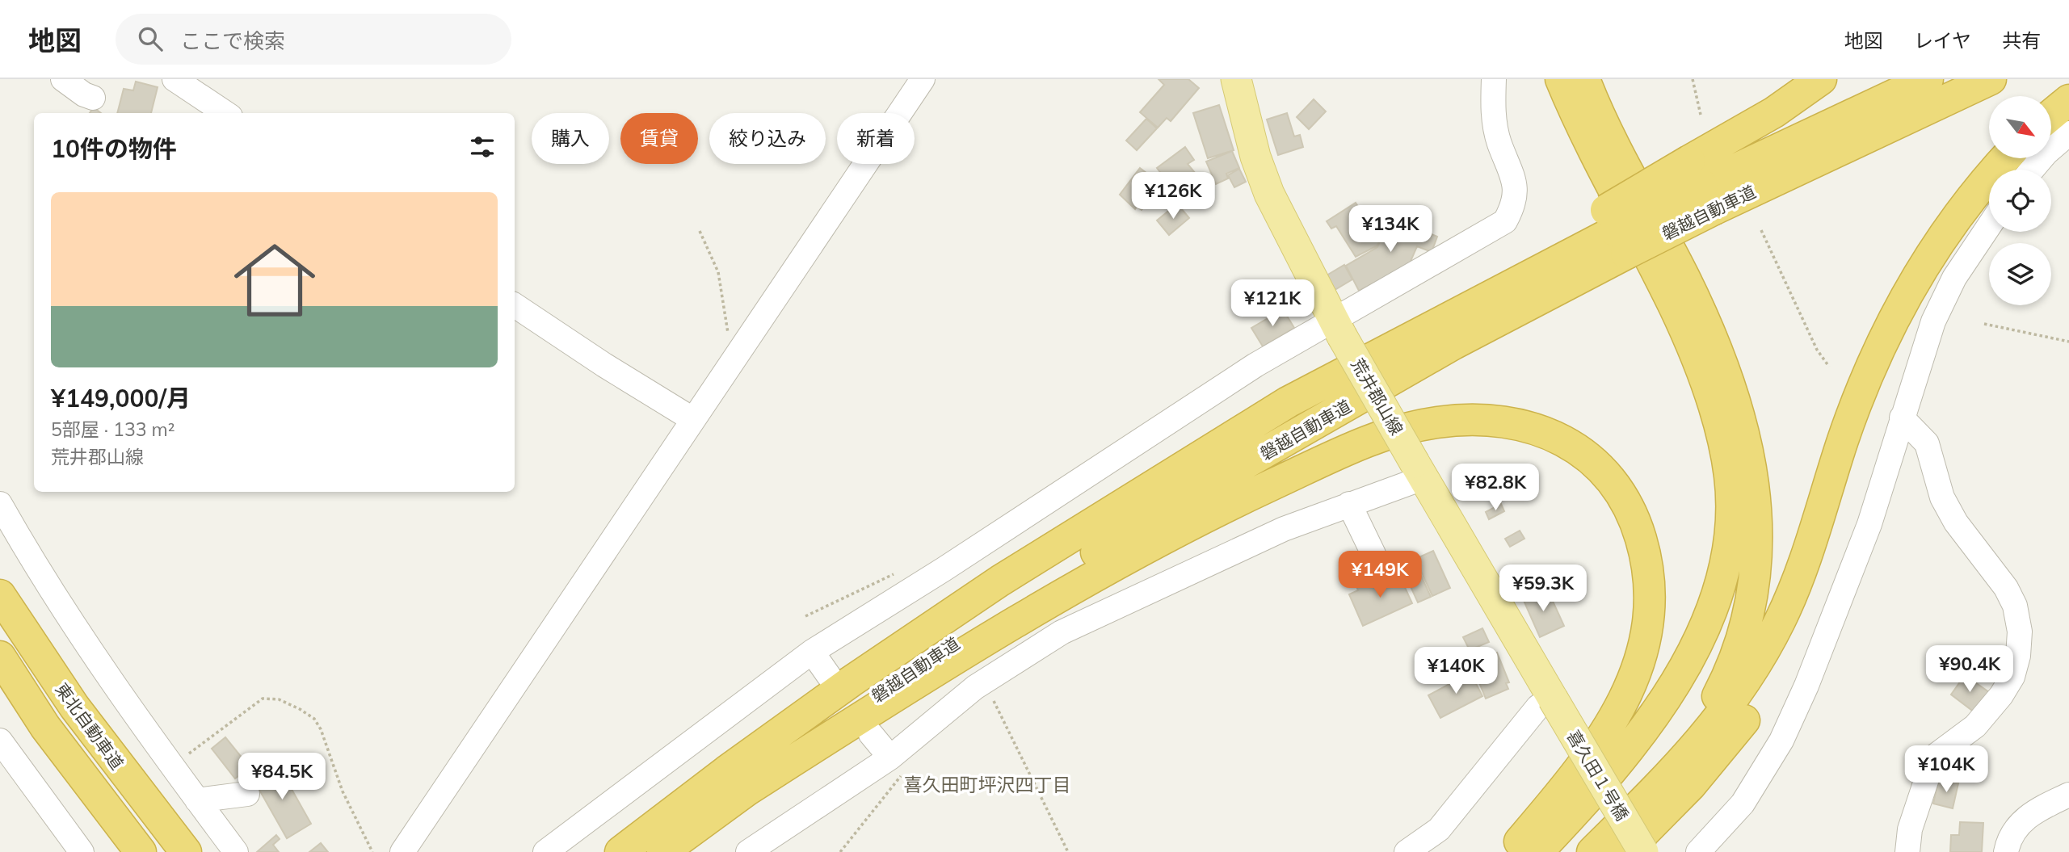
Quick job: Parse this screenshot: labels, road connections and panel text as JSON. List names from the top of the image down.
{
  "streets": {
    "highway": ["磐越自動車道", "東北自動車道"],
    "main road": ["荒井郡山線", "喜久田１号橋"]
  },
  "crossings": [
    ["荒井郡山線", "喜久田１号橋"]
  ],
  "districts": ["喜久田町坪沢四丁目"],
  "north": "bottom right",
  "page": {
    "header": "地図",
    "search": "ここで検索",
    "nav": ["地図", "レイヤ", "共有"],
    "chip": [
      "購入",
      "賃貸",
      "絞り込み",
      "新着"
    ],
    "heading": "10件の物件",
    "price": [
      "¥126K",
      "¥134K",
      "¥121K",
      "¥82.8K",
      "¥149K",
      "¥59.3K",
      "¥90.4K",
      "¥140K",
      "¥104K",
      "¥84.5K"
    ],
    "list": [
      {
        "name": "¥149,000/月",
        "note": "5部屋 · 133 m² · 荒井郡山線"
      }
    ]
  }
}
